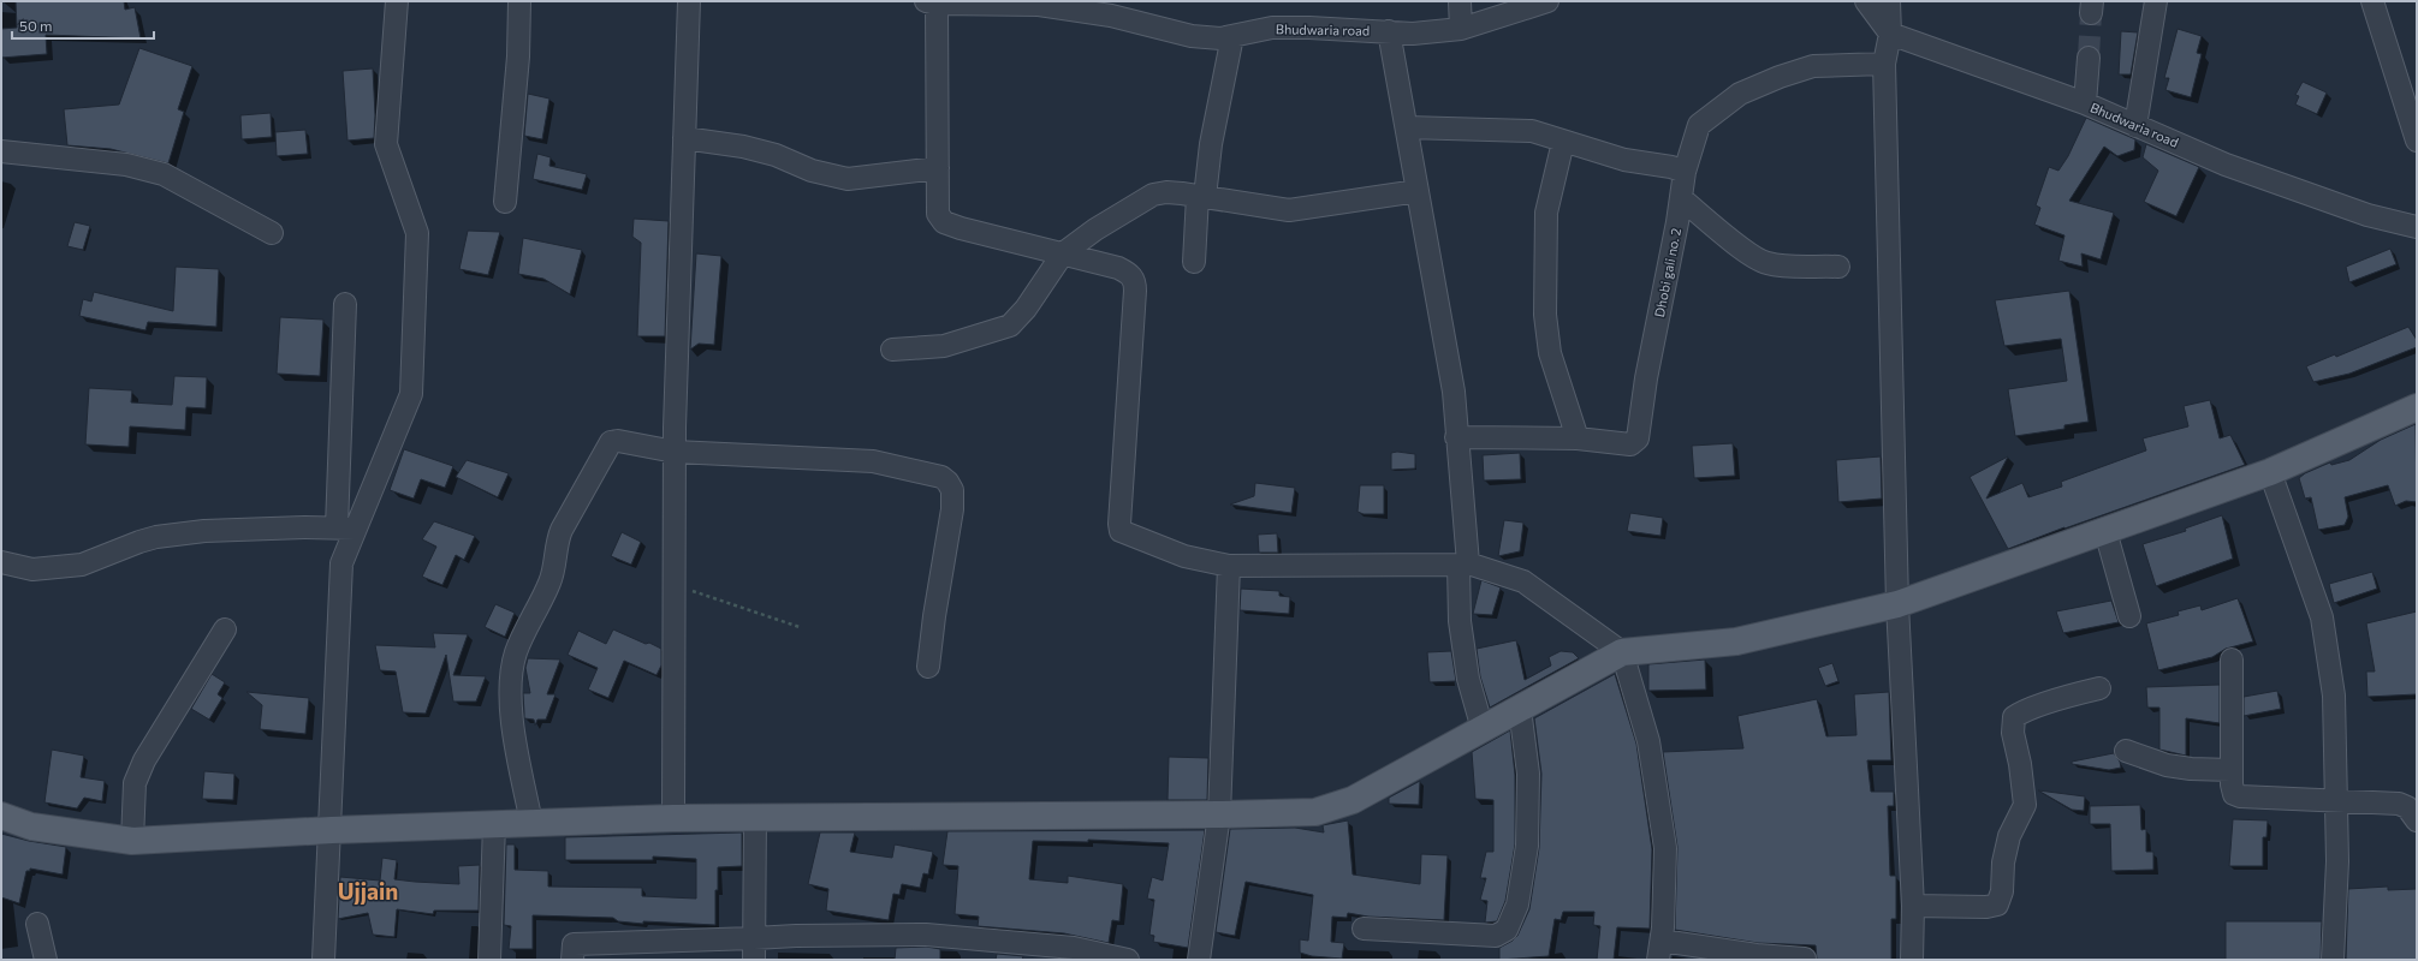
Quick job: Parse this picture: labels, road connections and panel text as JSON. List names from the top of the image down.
{
  "streets": {
    "street": ["Bhudwaria road", "Dhobi gali no. 2"]
  },
  "districts": ["Ujjain"],
  "scale_bar": "50 m"
}
